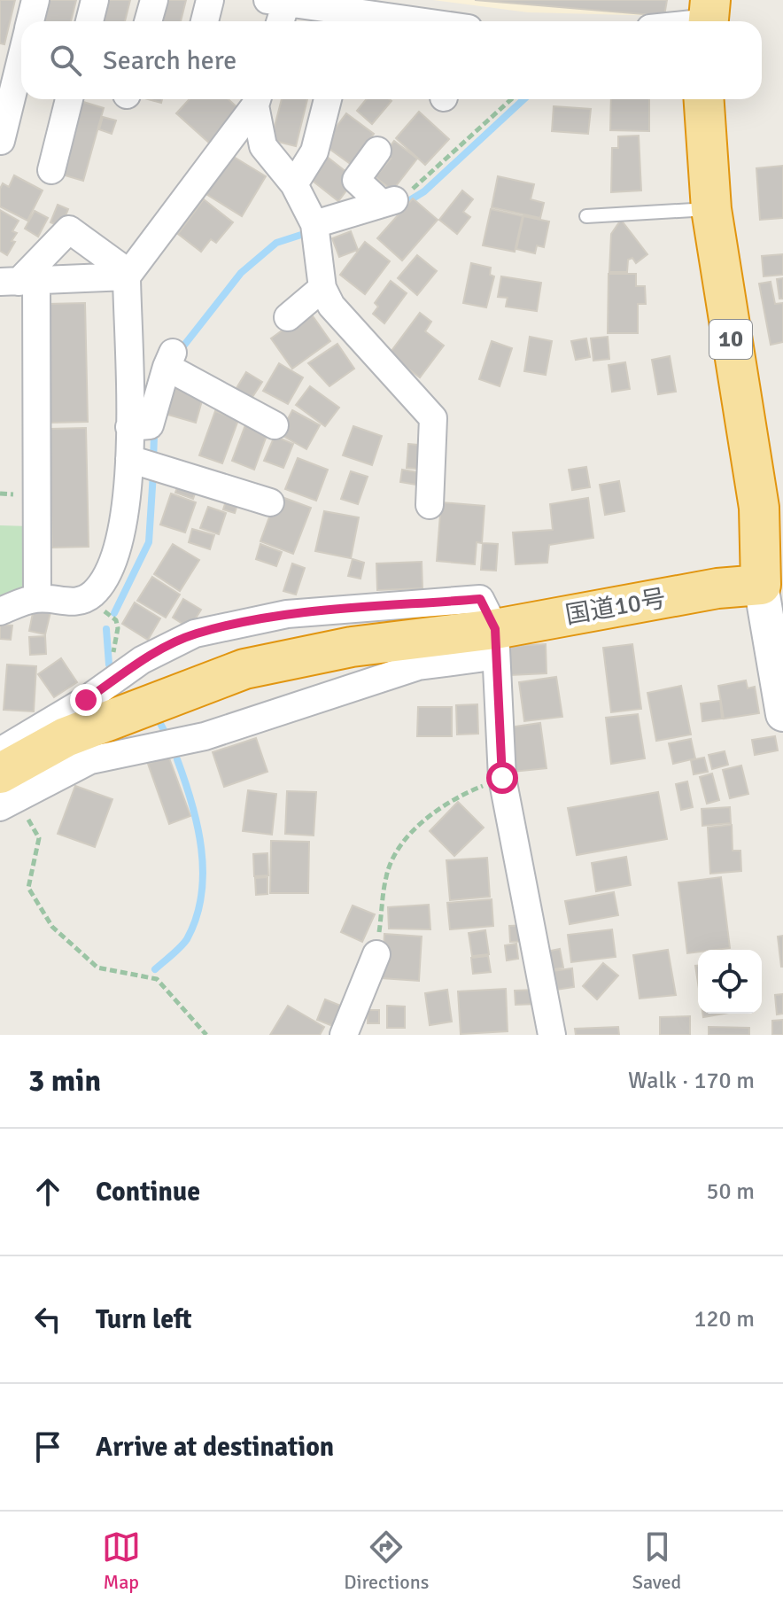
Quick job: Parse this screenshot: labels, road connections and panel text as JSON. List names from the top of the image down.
{
  "streets": {
    "highway": ["10", "国道10号"]
  },
  "crossings": [
    ["10", "国道10号"]
  ],
  "page": {
    "search": "Search here",
    "heading": ["3 min", "Walk · 170 m"],
    "list": [
      ["Continue", "50 m"],
      ["Turn left", "120 m"],
      "Arrive at destination"
    ],
    "nav": ["Map", "Directions", "Saved"]
  }
}
